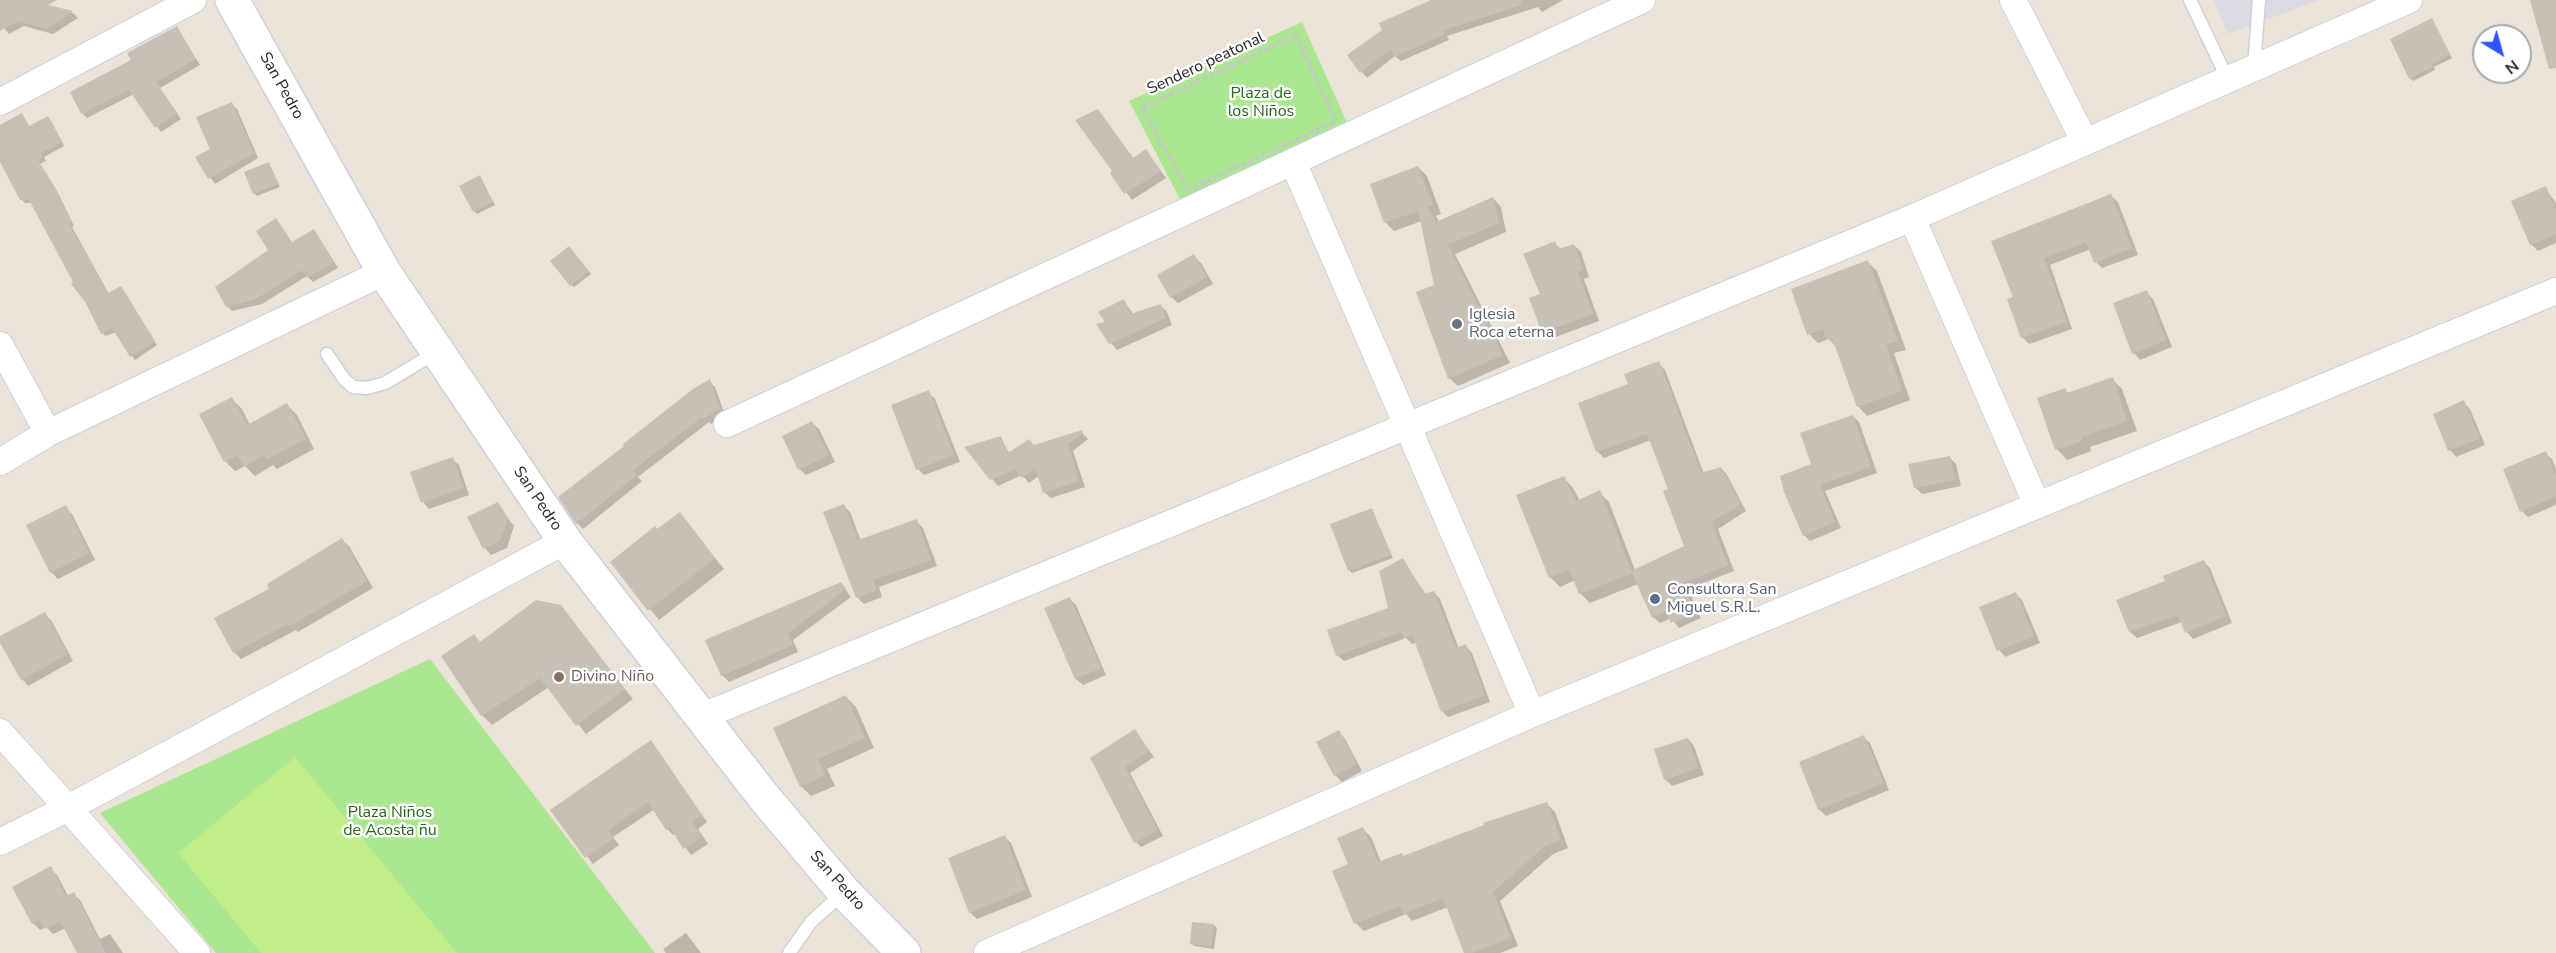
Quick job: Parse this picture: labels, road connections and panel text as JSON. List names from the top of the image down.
{
  "streets": {
    "main road": ["San Pedro"],
    "path": ["Sendero peatonal"]
  },
  "parks": ["Plaza de los Niños", "Plaza Niños de Acosta ñu"],
  "places": ["Iglesia Roca eterna", "Consultora San Miguel S.R.L.", "Divino Niño"],
  "north": "bottom right"
}
